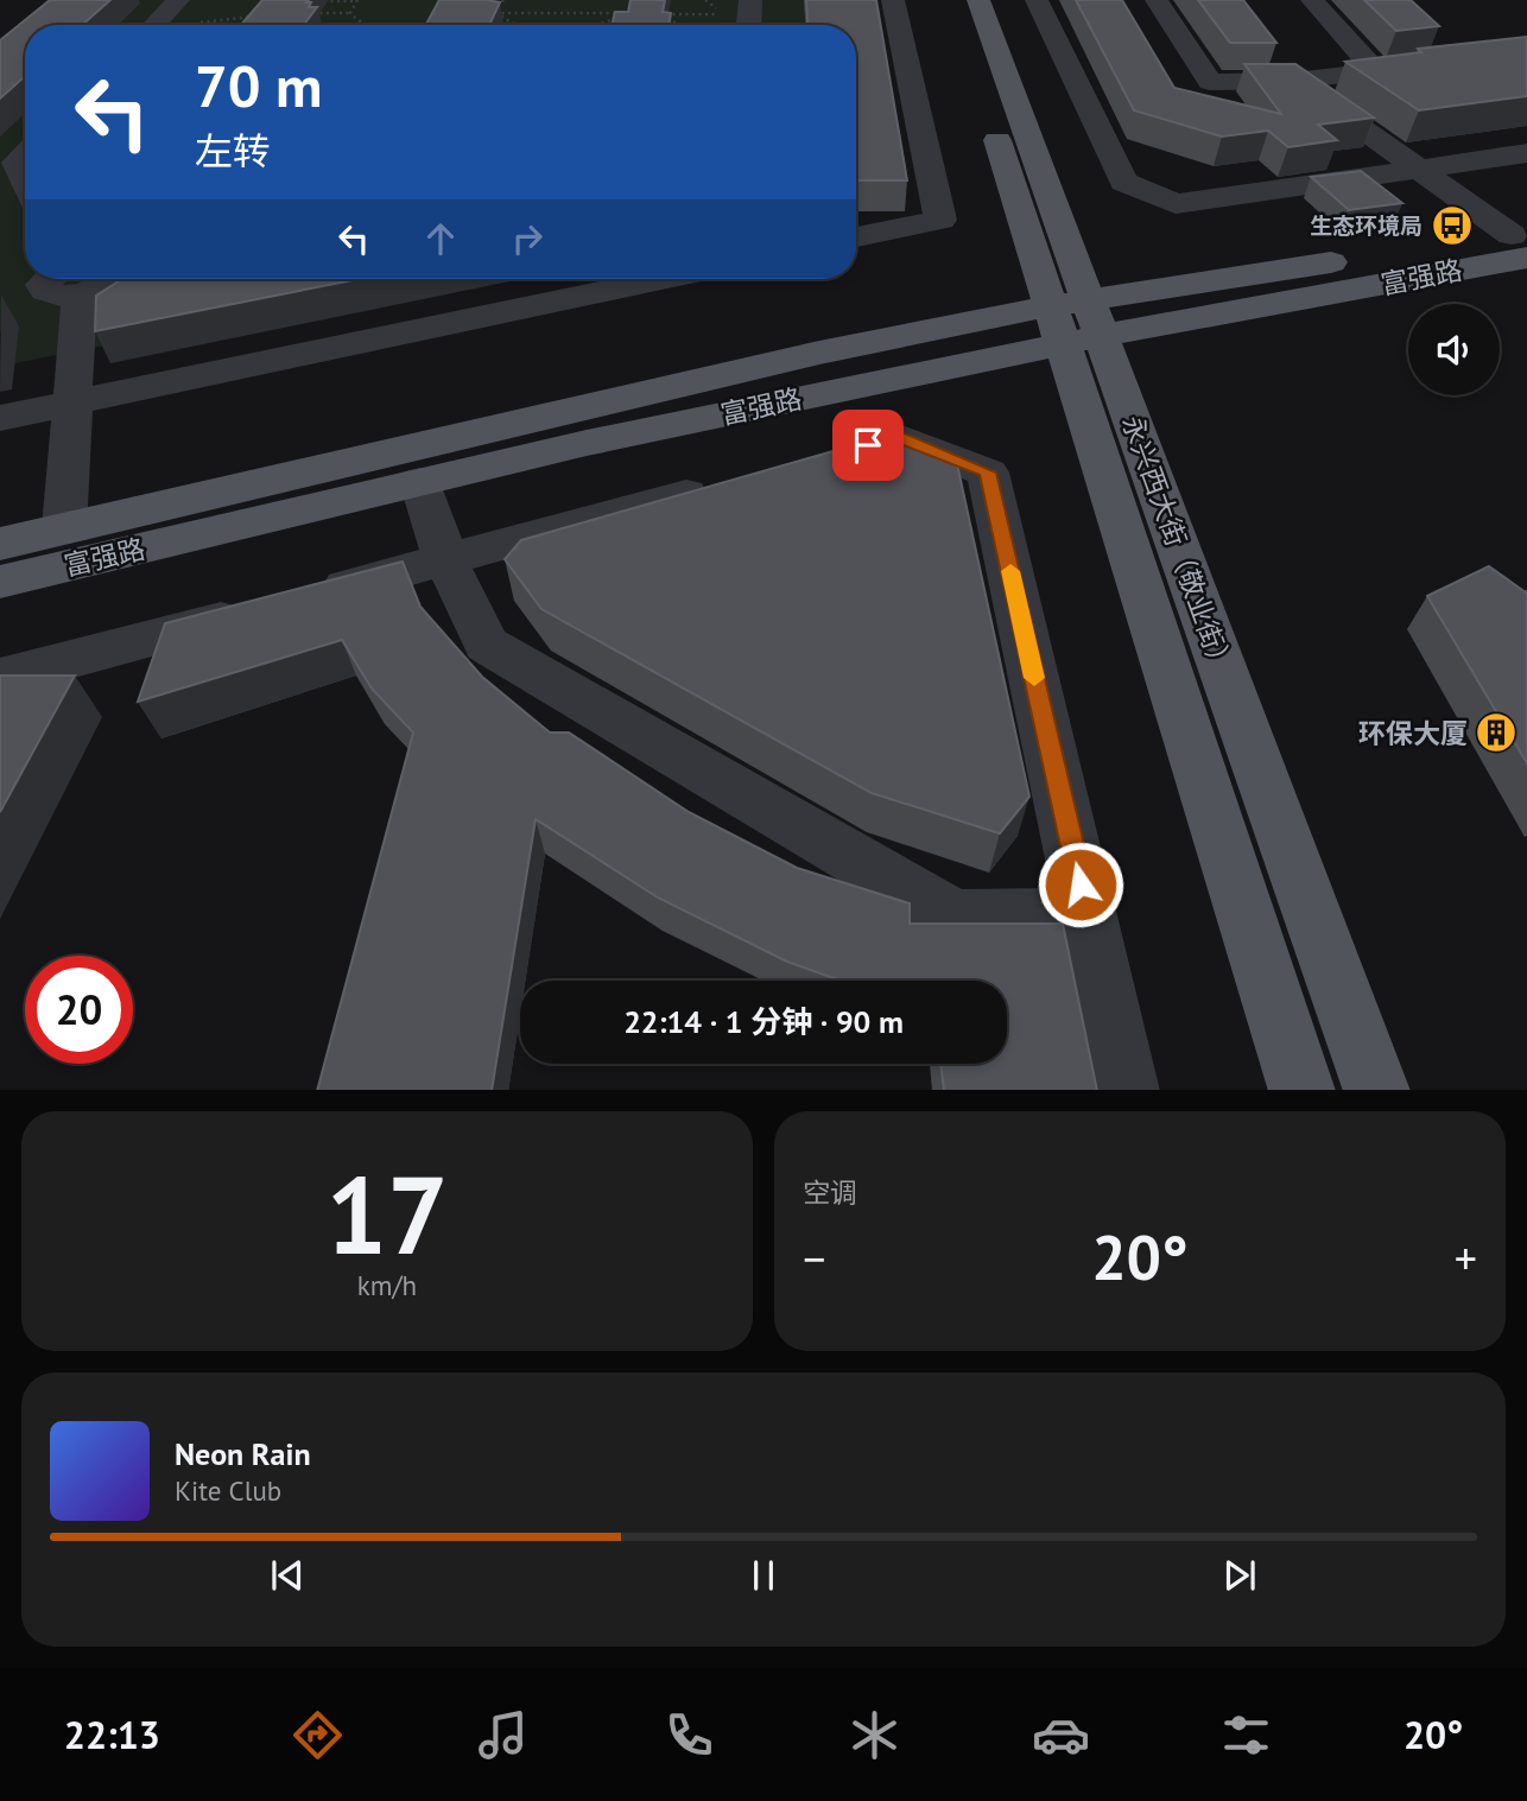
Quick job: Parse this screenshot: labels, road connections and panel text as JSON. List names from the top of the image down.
{
  "streets": {
    "main road": ["富强路", "永兴西大街（敬业街）"]
  },
  "crossings": [
    ["富强路", "永兴西大街（敬业街）"]
  ],
  "places": {
    "bus stop": ["生态环境局"],
    "building": ["环保大厦"]
  },
  "page": {
    "turn": ["70 m", "左转"],
    "limit": "20",
    "trip": "22:14 · 1 分钟 · 90 m",
    "tile": [
      ["17", "km/h"],
      "空调"
    ],
    "heat": ["−", "20°", "+"],
    "song": ["Neon Rain", "Kite Club"],
    "tabs": ["22:13", "20°"]
  }
}
